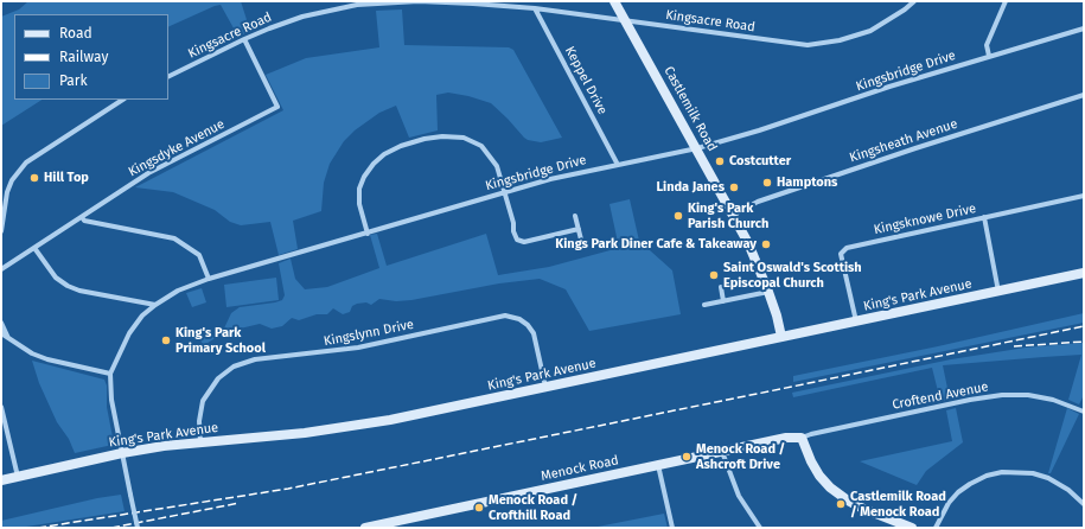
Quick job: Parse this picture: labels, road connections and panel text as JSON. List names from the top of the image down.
{
  "streets": {
    "main road": ["Castlemilk Road", "King's Park Avenue", "Menock Road"],
    "street": [
      "Kingsacre Road",
      "Kingsbridge Drive",
      "Keppel Drive",
      "Kingsheath Avenue",
      "Kingsdyke Avenue",
      "Kingsknowe Drive",
      "Kingslynn Drive",
      "Croftend Avenue"
    ]
  },
  "crossings": [
    ["Kingsacre Road", "Keppel Drive"],
    ["Kingsacre Road", "Castlemilk Road"],
    ["Kingsacre Road", "Kingsdyke Avenue"],
    ["Kingsbridge Drive", "Keppel Drive"],
    ["Kingsbridge Drive", "Castlemilk Road"],
    ["Kingsbridge Drive", "King's Park Avenue"],
    ["Castlemilk Road", "Kingsheath Avenue"],
    ["Castlemilk Road", "King's Park Avenue"],
    ["Kingsknowe Drive", "King's Park Avenue"],
    ["King's Park Avenue", "Kingslynn Drive"],
    ["Croftend Avenue", "Menock Road"]
  ],
  "places": [
    "Costcutter",
    "Hill Top",
    "Hamptons",
    "Linda Janes",
    "King's Park Parish Church",
    "Kings Park Diner Cafe & Takeaway",
    "Saint Oswald's Scottish Episcopal Church",
    "King's Park Primary School",
    "Menock Road / Ashcroft Drive",
    "Castlemilk Road / Menock Road",
    "Menock Road / Crofthill Road"
  ],
  "legend": ["Road", "Railway", "Park"]
}
